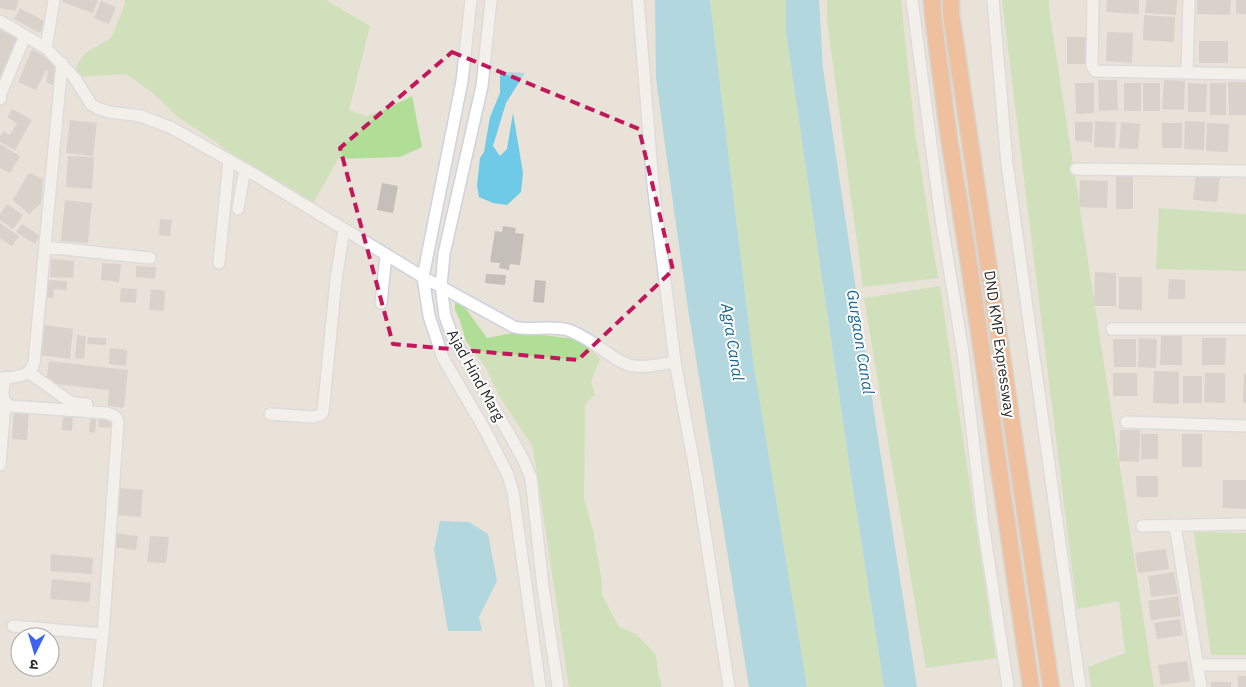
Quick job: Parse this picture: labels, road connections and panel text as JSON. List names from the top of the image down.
{
  "streets": {
    "highway": ["DND KMP Expressway"],
    "street": ["Ajad Hind Marg"]
  },
  "water": ["Agra Canal", "Gurgaon Canal"],
  "north": "bottom"
}
